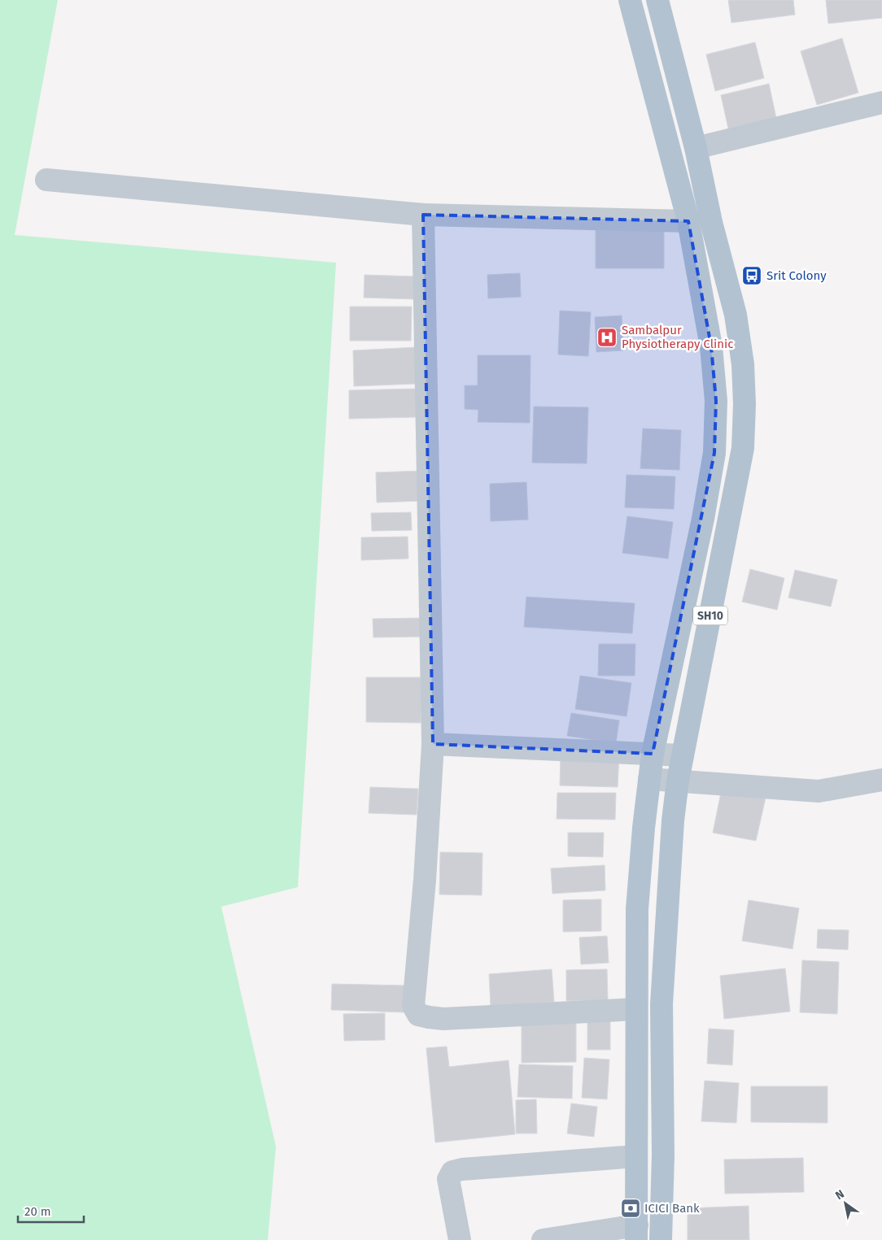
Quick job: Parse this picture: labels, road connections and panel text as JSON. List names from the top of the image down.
{
  "streets": {
    "main road": ["SH10"]
  },
  "places": {
    "bus stop": ["Srit Colony"],
    "hospital": ["Sambalpur Physiotherapy Clinic"],
    "bank": ["ICICI Bank"]
  },
  "scale_bar": "20 m",
  "north": "top left"
}
